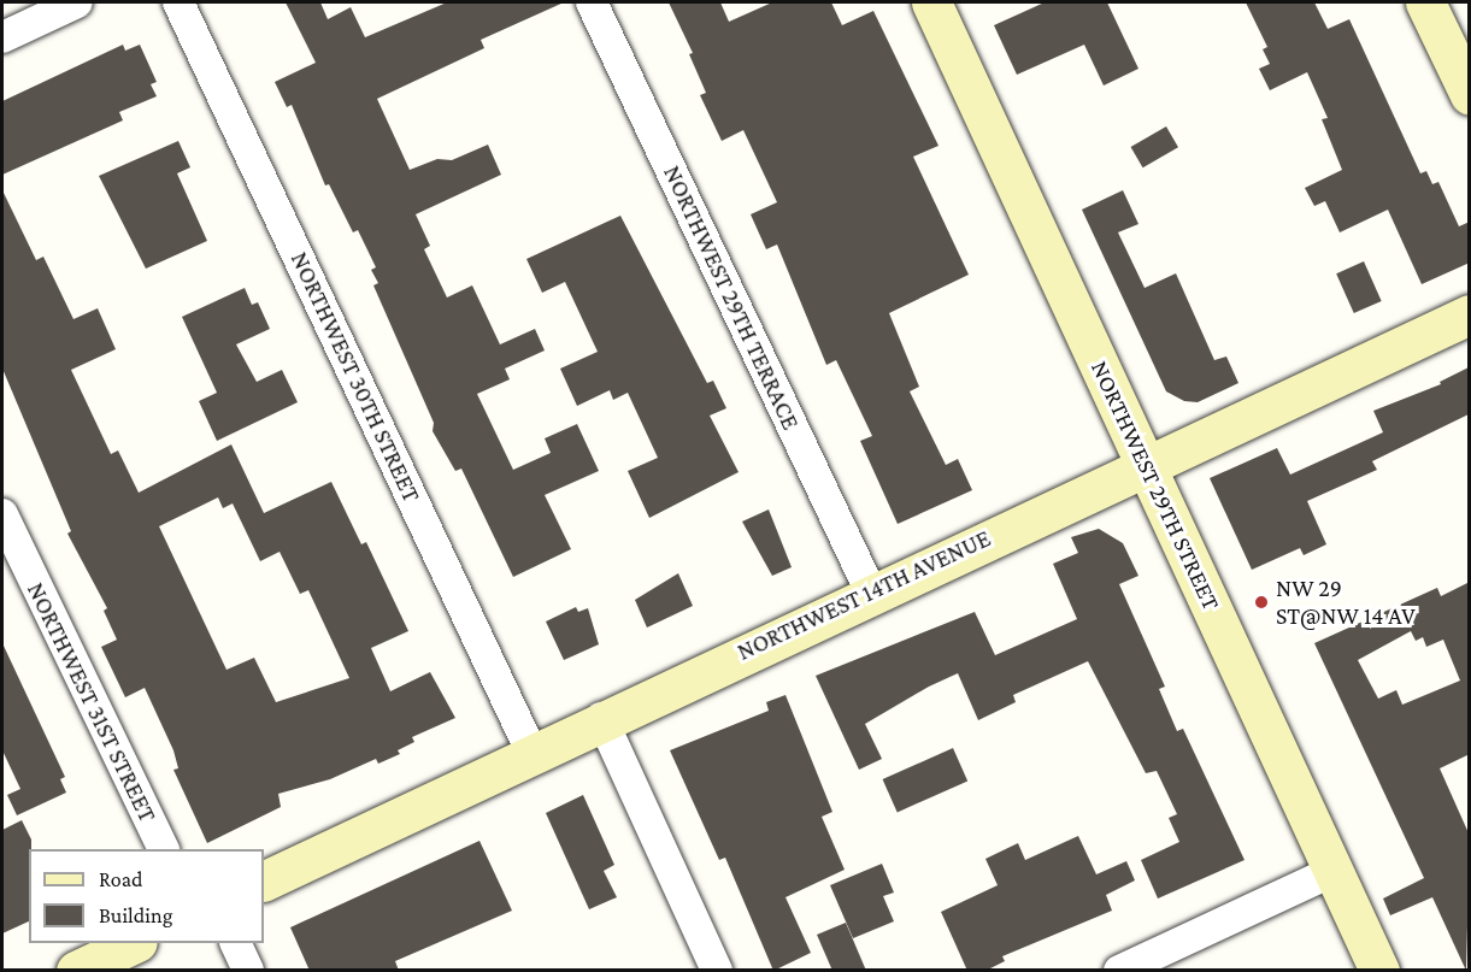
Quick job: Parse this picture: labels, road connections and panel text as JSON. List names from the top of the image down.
{
  "streets": {
    "street": [
      "NORTHWEST 29TH TERRACE",
      "NORTHWEST 30TH STREET",
      "NORTHWEST 29TH STREET",
      "NORTHWEST 14TH AVENUE",
      "NORTHWEST 31ST STREET"
    ]
  },
  "crossings": [
    ["NORTHWEST 29TH TERRACE", "NORTHWEST 14TH AVENUE"],
    ["NORTHWEST 30TH STREET", "NORTHWEST 14TH AVENUE"],
    ["NORTHWEST 29TH STREET", "NORTHWEST 14TH AVENUE"]
  ],
  "places": ["NW 29 ST@NW 14 AV"],
  "legend": ["Road", "Building"]
}
